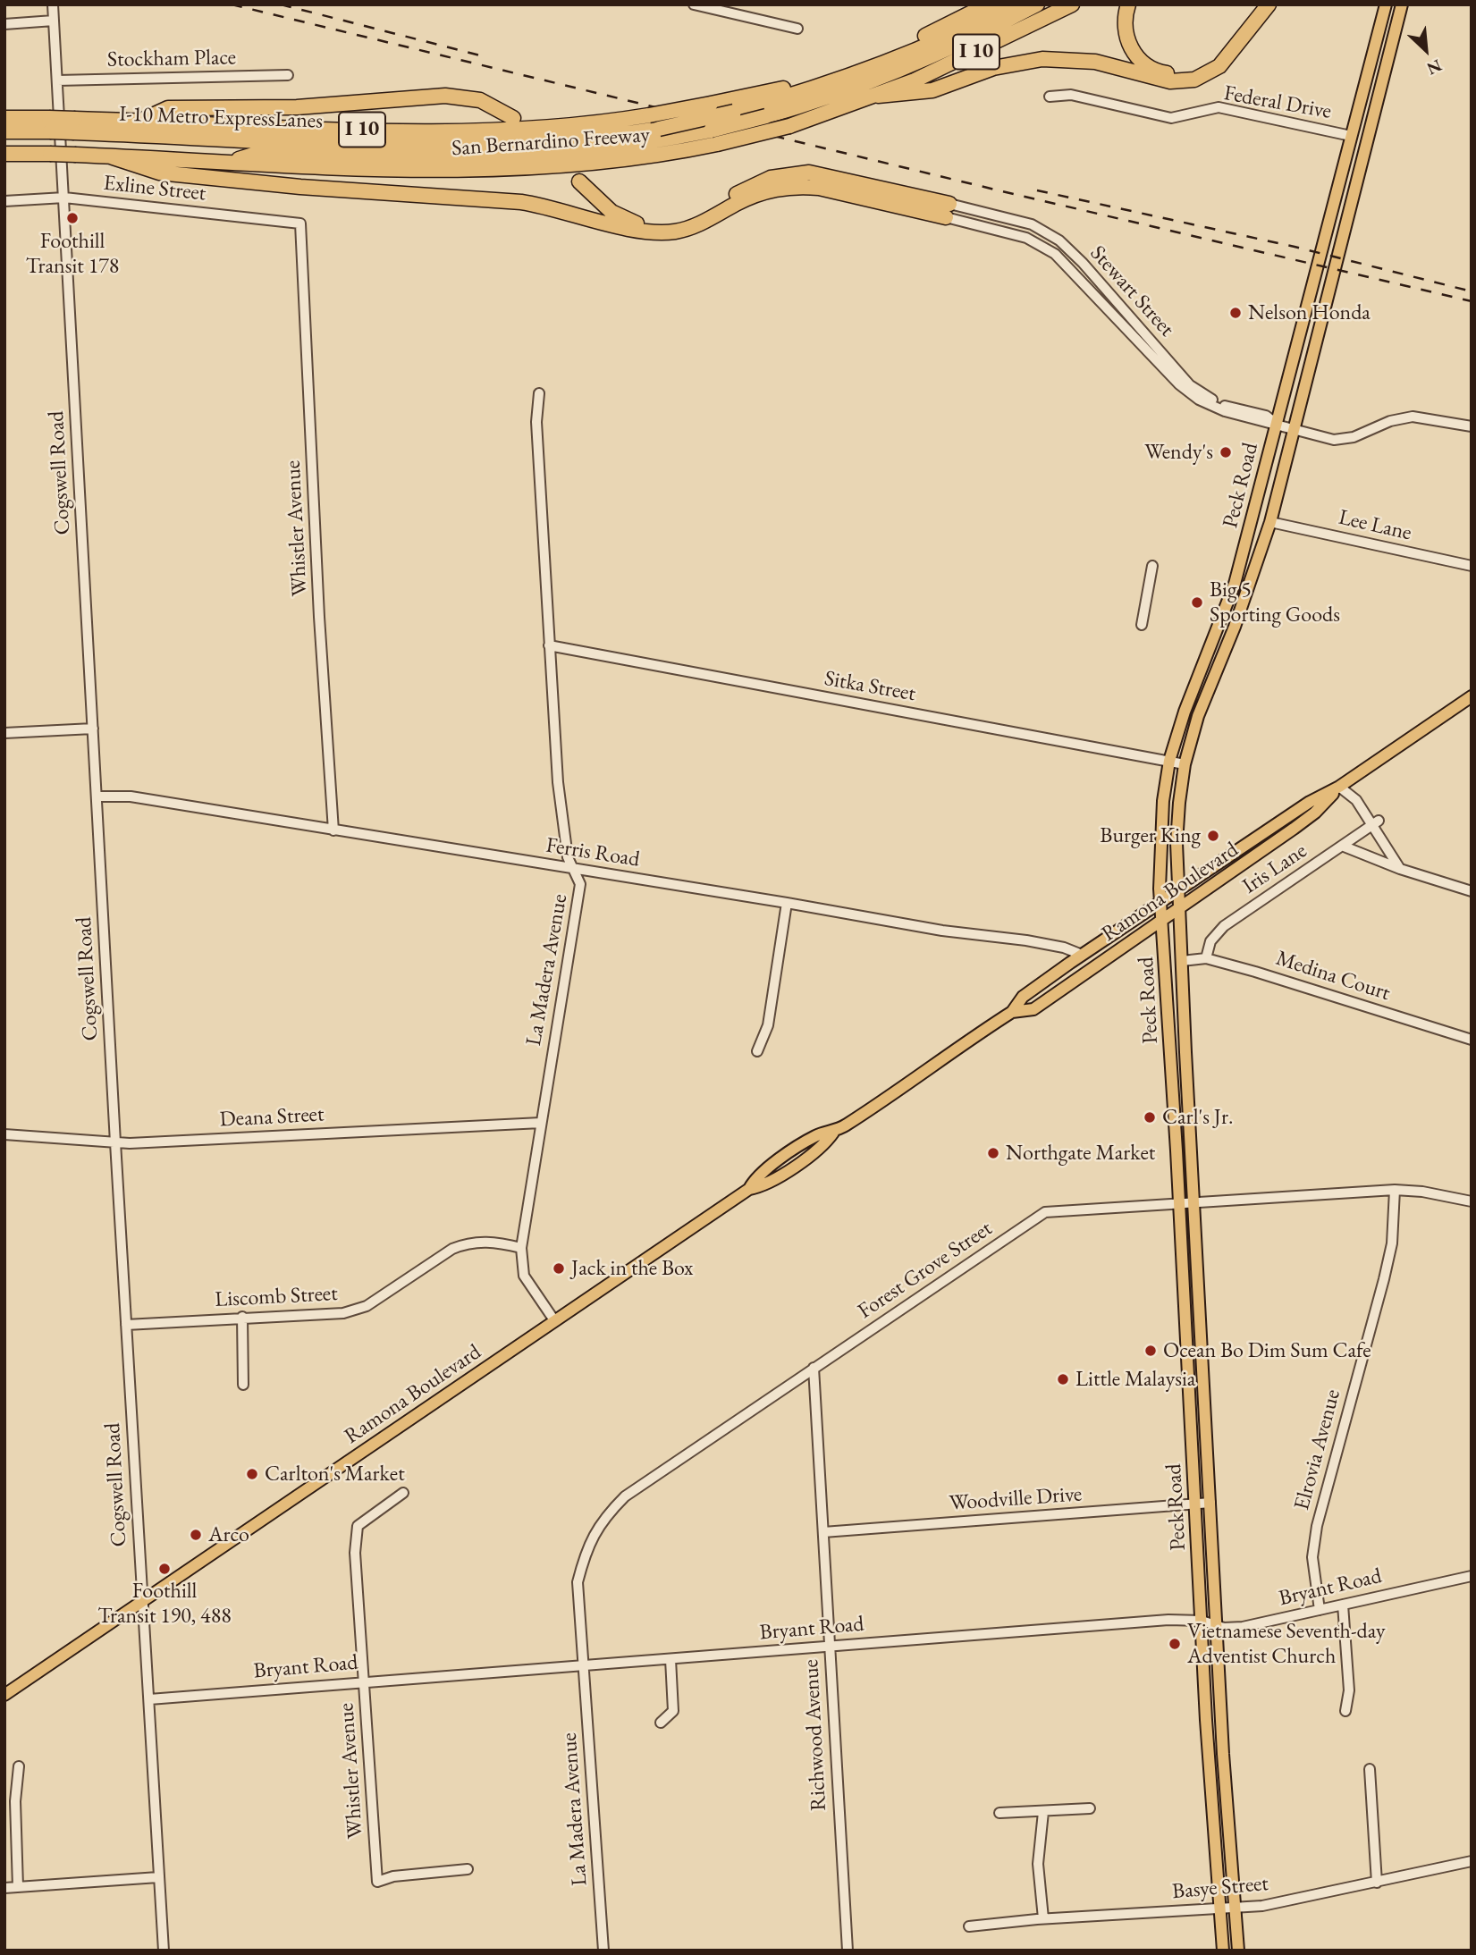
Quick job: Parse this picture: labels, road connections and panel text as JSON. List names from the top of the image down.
{
  "streets": {
    "highway": ["I 10", "I-10 Metro ExpressLanes", "San Bernardino Freeway"],
    "main road": ["Peck Road", "Ramona Boulevard"],
    "street": [
      "Stockham Place",
      "Federal Drive",
      "Exline Street",
      "Stewart Street",
      "Cogswell Road",
      "Lee Lane",
      "Whistler Avenue",
      "Sitka Street",
      "Ferris Road",
      "Iris Lane",
      "La Madera Avenue",
      "Medina Court",
      "Deana Street",
      "Forest Grove Street",
      "Liscomb Street",
      "Elrovia Avenue",
      "Woodville Drive",
      "Bryant Road",
      "Richwood Avenue",
      "Basye Street"
    ]
  },
  "crossings": [
    ["Stockham Place", "Cogswell Road"],
    ["Federal Drive", "Peck Road"],
    ["I-10 Metro ExpressLanes", "San Bernardino Freeway"],
    ["Exline Street", "Cogswell Road"],
    ["Exline Street", "Whistler Avenue"],
    ["Stewart Street", "Peck Road"],
    ["Cogswell Road", "Ferris Road"],
    ["Cogswell Road", "Ramona Boulevard"],
    ["Cogswell Road", "Deana Street"],
    ["Cogswell Road", "Liscomb Street"],
    ["Cogswell Road", "Bryant Road"],
    ["Peck Road", "Lee Lane"],
    ["Peck Road", "Sitka Street"],
    ["Peck Road", "Ramona Boulevard"],
    ["Peck Road", "Medina Court"],
    ["Peck Road", "Forest Grove Street"],
    ["Peck Road", "Woodville Drive"],
    ["Peck Road", "Bryant Road"],
    ["Peck Road", "Basye Street"],
    ["Whistler Avenue", "Ferris Road"],
    ["Whistler Avenue", "Bryant Road"],
    ["Sitka Street", "La Madera Avenue"],
    ["Ferris Road", "Ramona Boulevard"],
    ["Ferris Road", "La Madera Avenue"],
    ["Iris Lane", "Medina Court"],
    ["Ramona Boulevard", "La Madera Avenue"],
    ["La Madera Avenue", "Deana Street"],
    ["La Madera Avenue", "Forest Grove Street"],
    ["La Madera Avenue", "Liscomb Street"],
    ["La Madera Avenue", "Bryant Road"],
    ["Forest Grove Street", "Elrovia Avenue"],
    ["Forest Grove Street", "Bryant Road"],
    ["Forest Grove Street", "Richwood Avenue"],
    ["Elrovia Avenue", "Bryant Road"],
    ["Woodville Drive", "Richwood Avenue"],
    ["Bryant Road", "Richwood Avenue"]
  ],
  "places": [
    "Foothill Transit 178",
    "Nelson Honda",
    "Wendy's",
    "Big 5 Sporting Goods",
    "Burger King",
    "Carl's Jr.",
    "Northgate Market",
    "Jack in the Box",
    "Ocean Bo Dim Sum Cafe",
    "Little Malaysia",
    "Carlton's Market",
    "Arco",
    "Foothill Transit 190, 488",
    "Vietnamese Seventh-day Adventist Church"
  ],
  "north": "bottom right"
}
